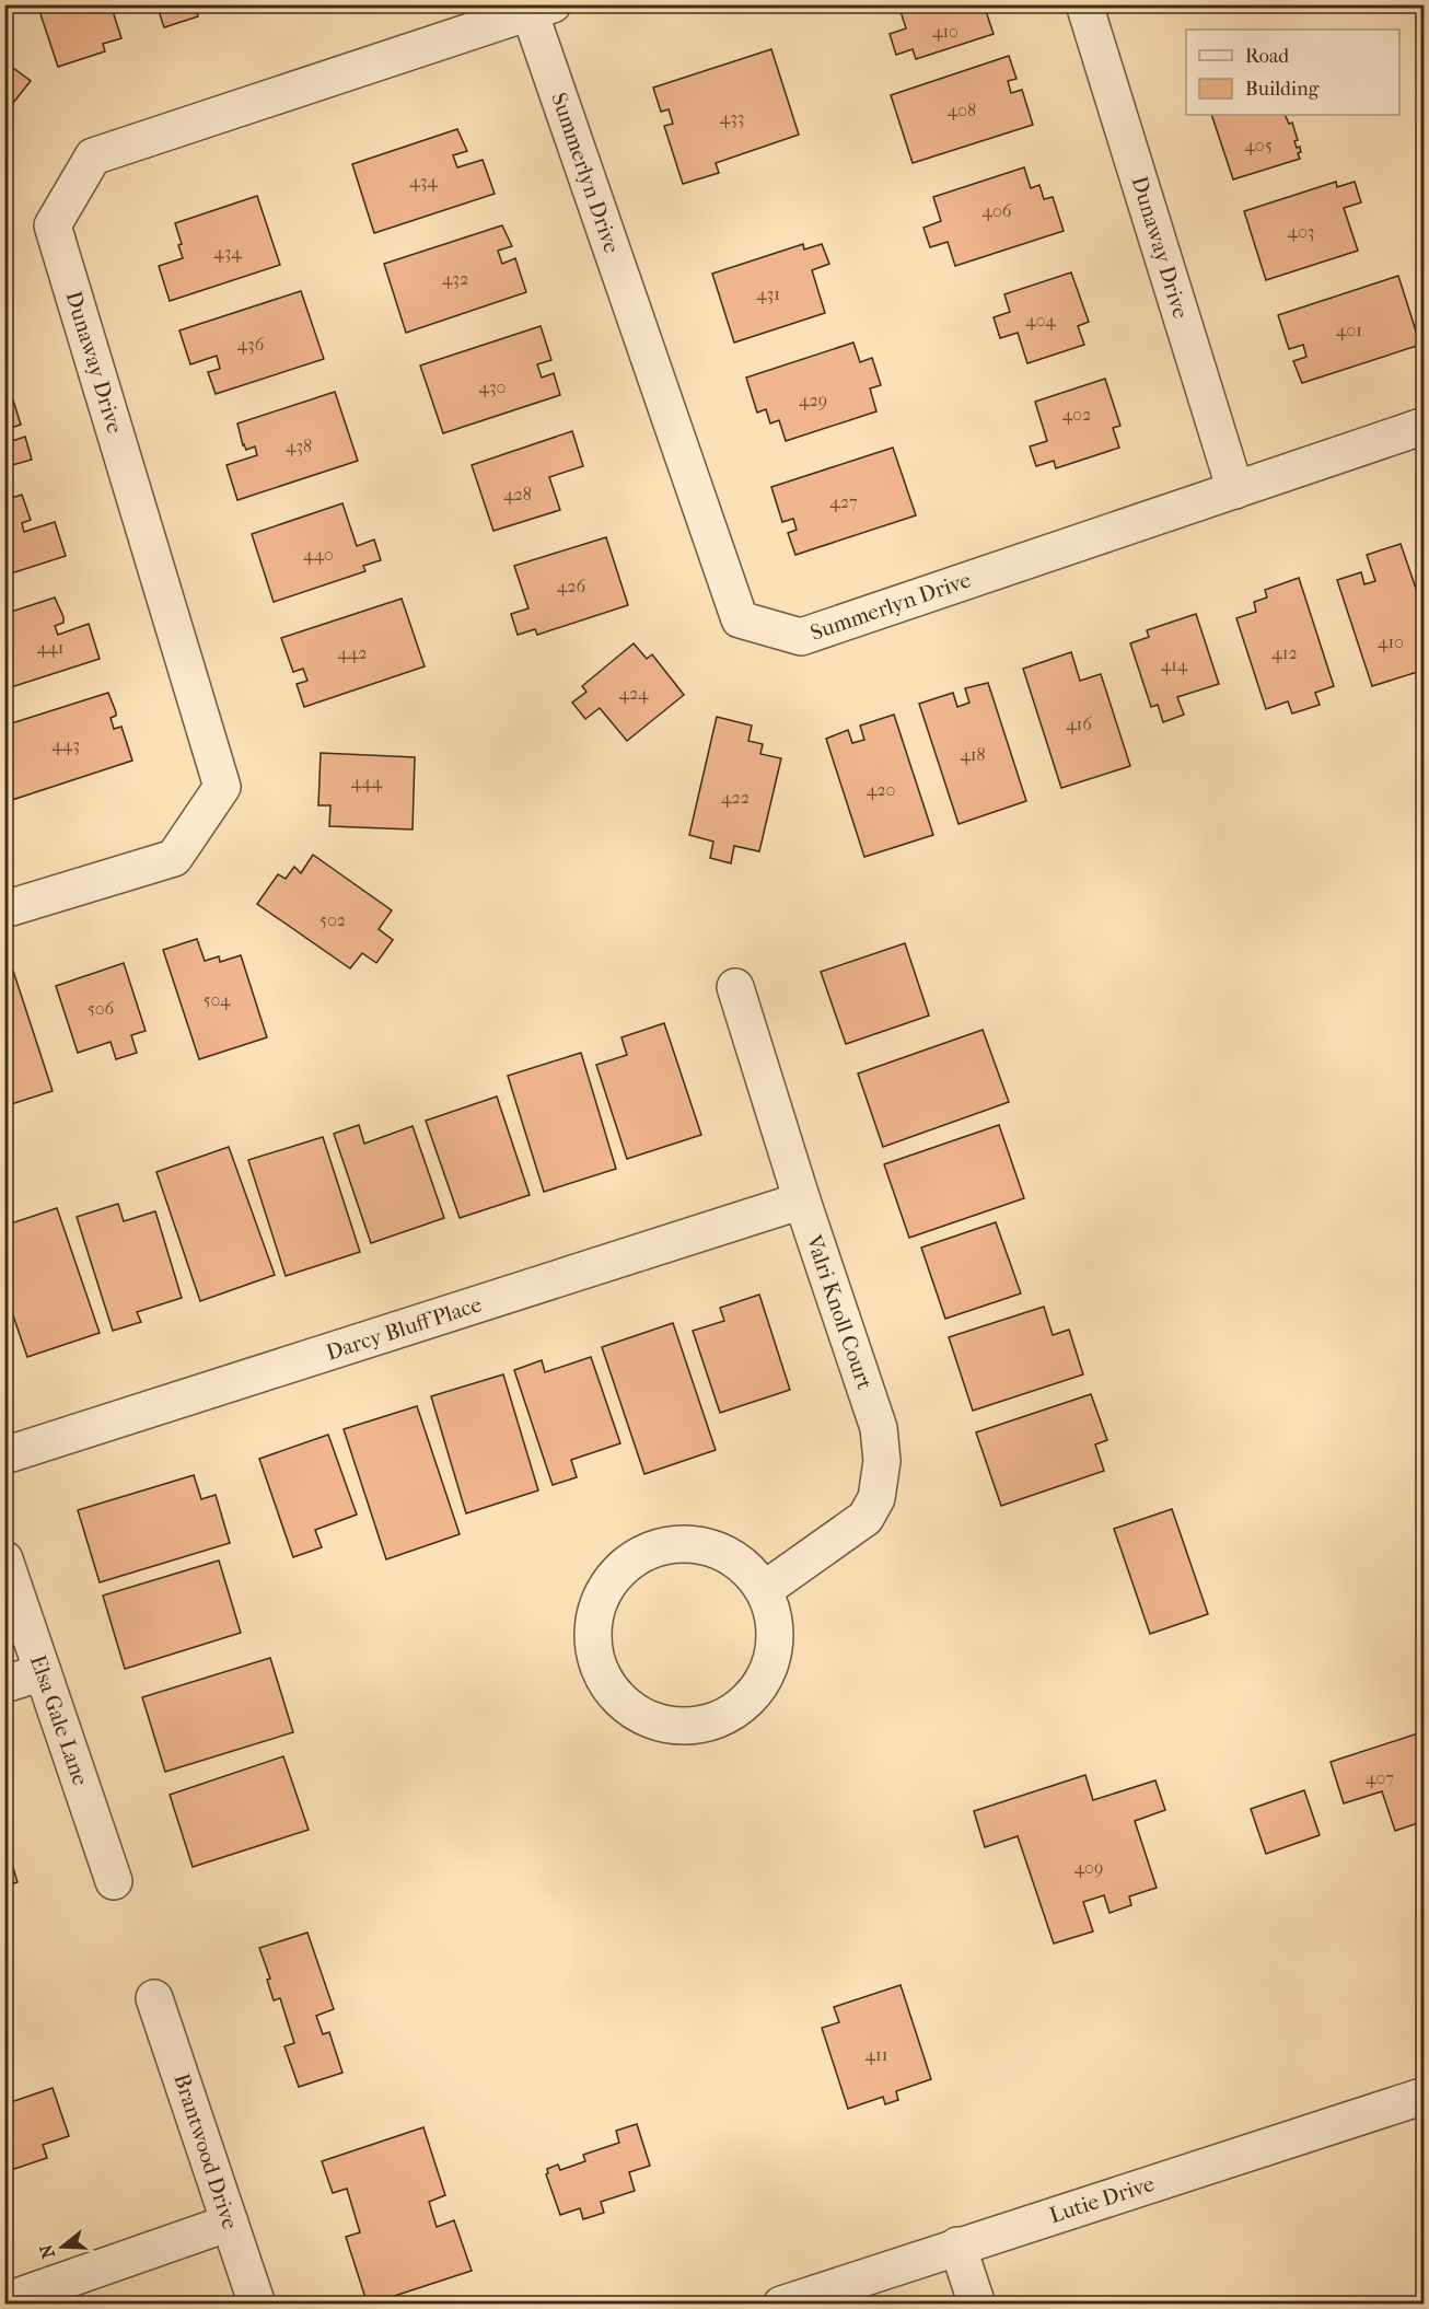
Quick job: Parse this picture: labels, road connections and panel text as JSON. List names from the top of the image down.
{
  "streets": {
    "street": [
      "Summerlyn Drive",
      "Dunaway Drive",
      "Valri Knoll Court",
      "Darcy Bluff Place",
      "Elsa Gale Lane",
      "Brantwood Drive",
      "Lutie Drive"
    ]
  },
  "crossings": [
    ["Summerlyn Drive", "Dunaway Drive"],
    ["Valri Knoll Court", "Darcy Bluff Place"]
  ],
  "house_numbers": [
    "410",
    "408",
    "433",
    "405",
    "434",
    "406",
    "403",
    "434",
    "432",
    "431",
    "404",
    "401",
    "436",
    "430",
    "429",
    "402",
    "438",
    "428",
    "427",
    "440",
    "426",
    "410",
    "441",
    "442",
    "412",
    "414",
    "424",
    "416",
    "443",
    "418",
    "444",
    "420",
    "422",
    "502",
    "504",
    "506",
    "407",
    "409",
    "411"
  ],
  "legend": ["Road", "Building"],
  "north": "left"
}
